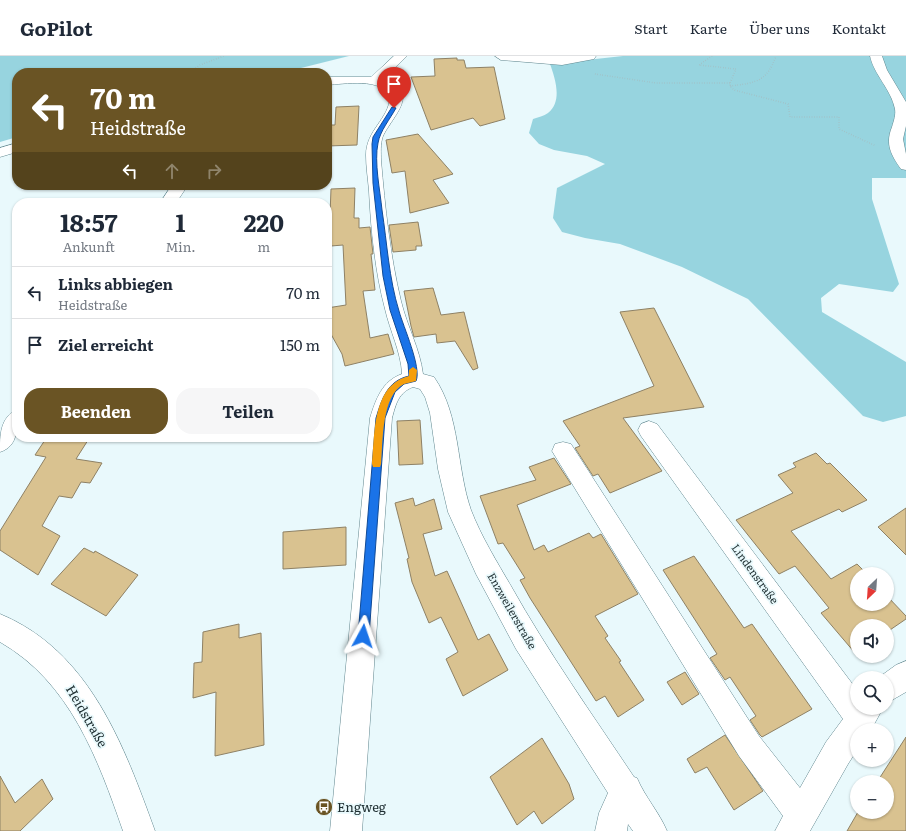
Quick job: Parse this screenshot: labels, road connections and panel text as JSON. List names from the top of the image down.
{
  "streets": {
    "street": ["Lindenstraße", "Enzweilerstraße", "Heidstraße"]
  },
  "places": {
    "bus stop": ["Engweg"]
  },
  "north": "bottom left",
  "page": {
    "header": "GoPilot",
    "nav": [
      "Start",
      "Karte",
      "Über uns",
      "Kontakt"
    ],
    "turn": ["70 m", "Heidstraße"],
    "eta": [
      "18:57",
      "Ankunft",
      "1",
      "Min.",
      "220",
      "m"
    ],
    "list": [
      {
        "name": "Links abbiegen",
        "note": "Heidstraße",
        "value": "70 m"
      },
      {
        "name": "Ziel erreicht",
        "value": "150 m"
      }
    ],
    "buttons": ["Beenden", "Teilen"],
    "map_buttons": ["+", "−"]
  }
}
